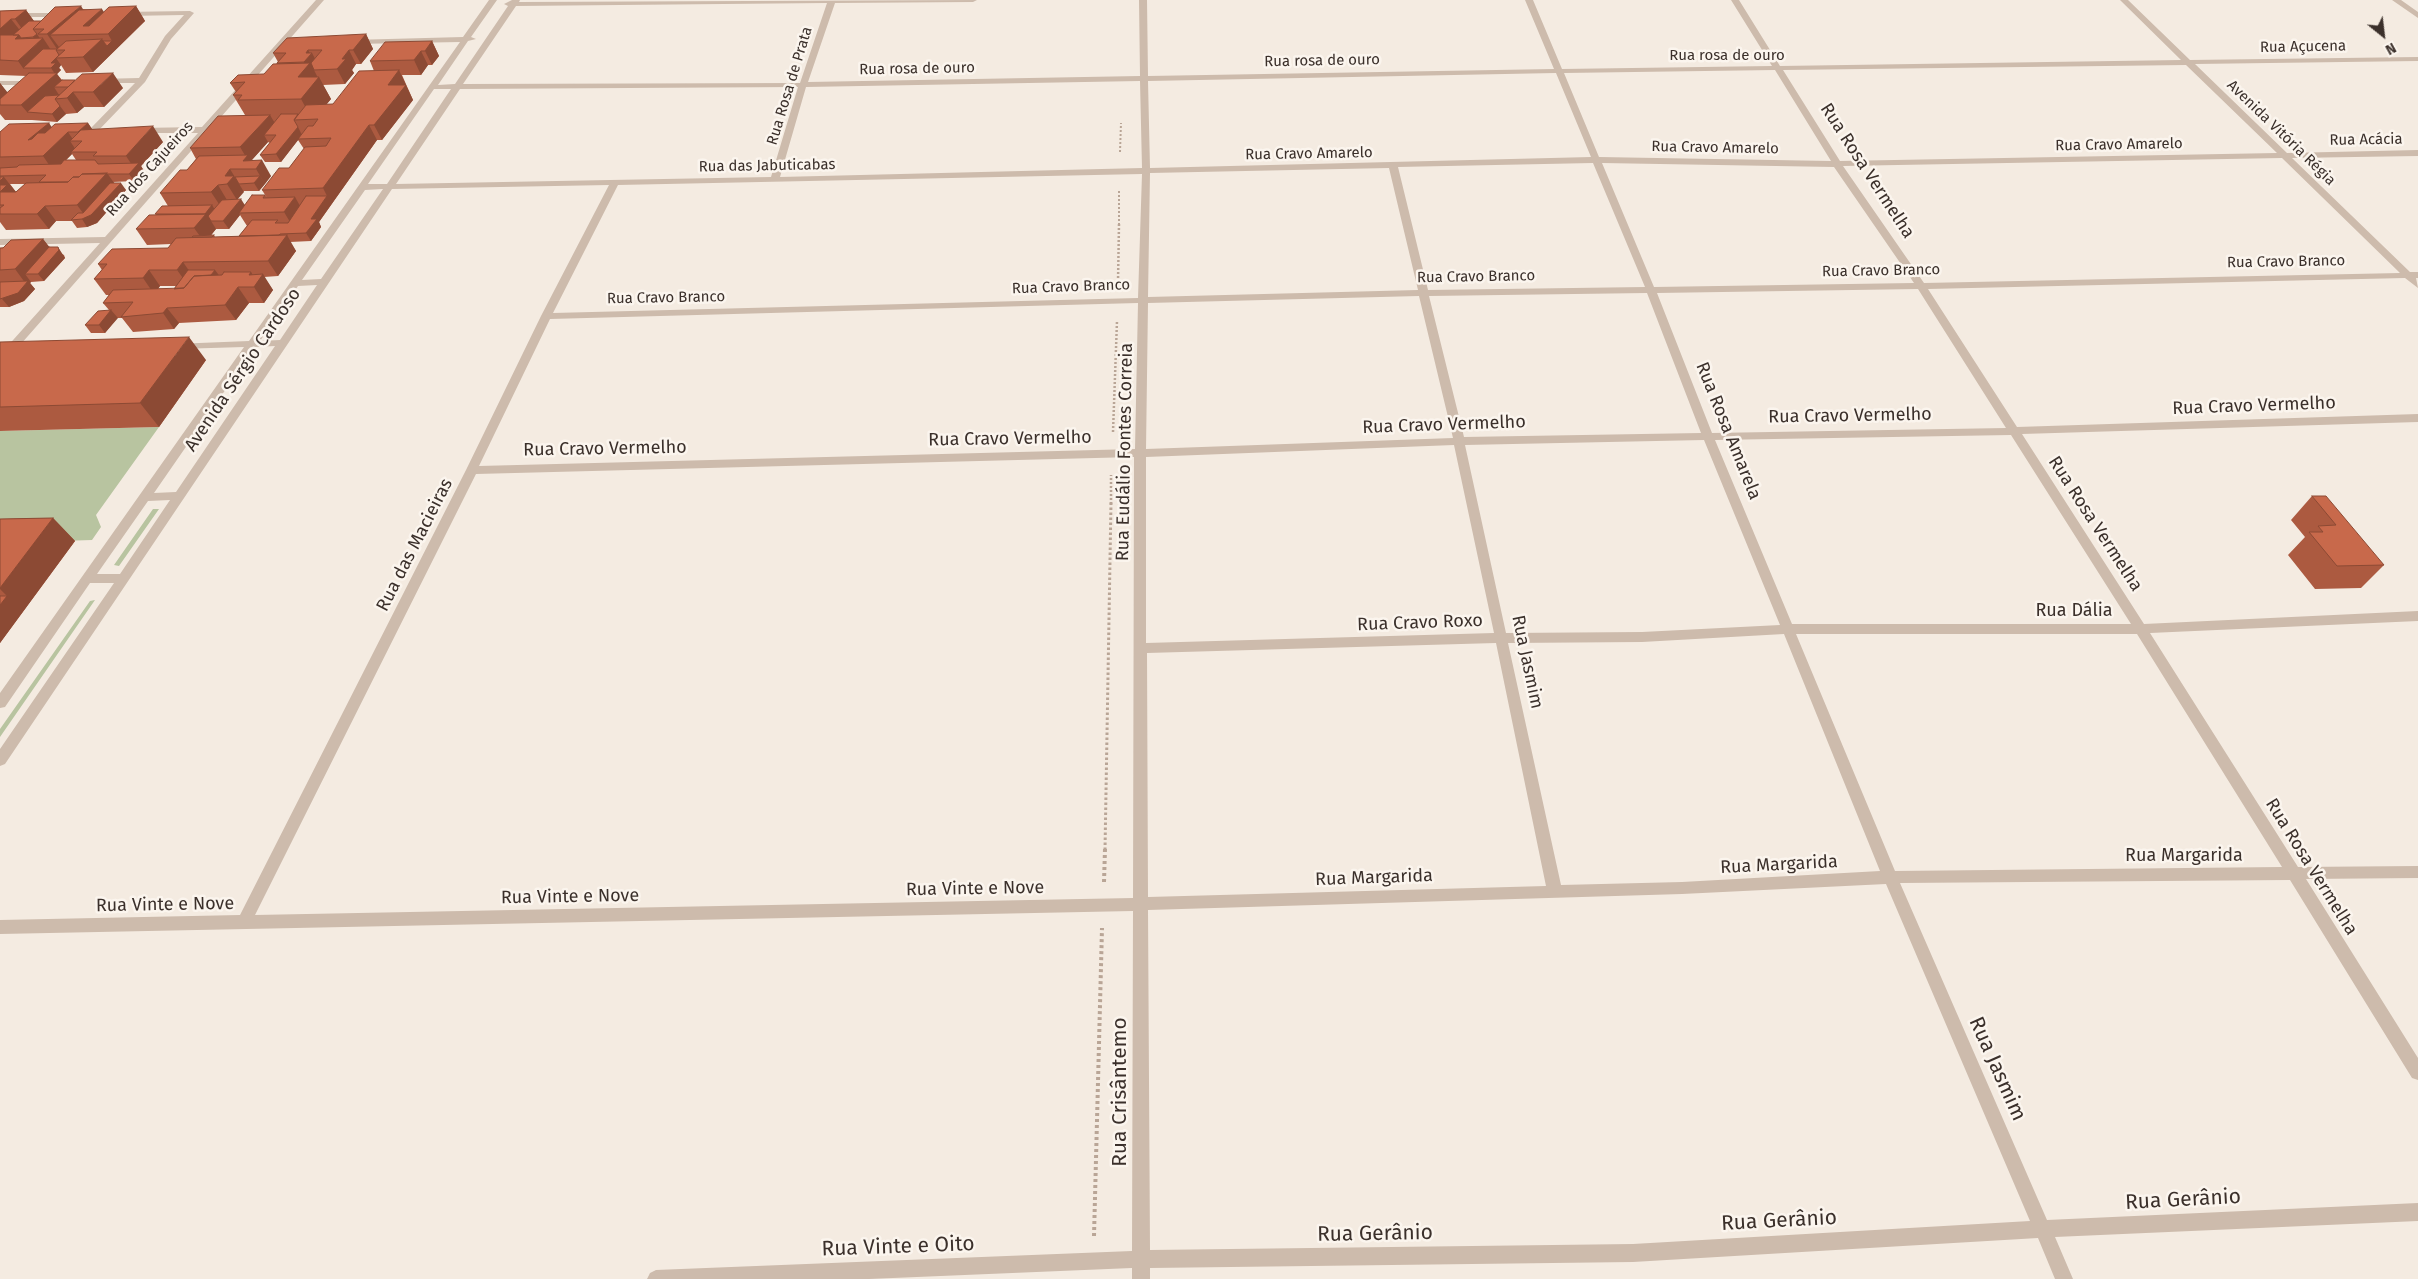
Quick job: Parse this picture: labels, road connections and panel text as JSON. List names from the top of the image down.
{
  "streets": {
    "street": [
      "Rua Açucena",
      "Rua rosa de ouro",
      "Rua Rosa de Prata",
      "Avenida Vitória Régia",
      "Rua Acácia",
      "Rua Cravo Amarelo",
      "Rua das Jabuticabas",
      "Rua dos Cajueiros",
      "Rua Rosa Vermelha",
      "Rua Cravo Branco",
      "Avenida Sérgio Cardoso",
      "Rua Cravo Vermelho",
      "Rua Rosa Amarela",
      "Rua Eudálio Fontes Correia",
      "Rua das Macieiras",
      "Rua Dália",
      "Rua Cravo Roxo",
      "Rua Jasmim",
      "Rua Margarida",
      "Rua Vinte e Nove",
      "Rua Crisântemo",
      "Rua Gerânio",
      "Rua Vinte e Oito"
    ]
  },
  "crossings": [
    ["Rua Açucena", "Rua rosa de ouro"],
    ["Rua Açucena", "Avenida Vitória Régia"],
    ["Rua rosa de ouro", "Rua Rosa de Prata"],
    ["Rua rosa de ouro", "Avenida Vitória Régia"],
    ["Rua rosa de ouro", "Rua Rosa Vermelha"],
    ["Rua rosa de ouro", "Avenida Sérgio Cardoso"],
    ["Rua rosa de ouro", "Rua Rosa Amarela"],
    ["Rua rosa de ouro", "Rua Eudálio Fontes Correia"],
    ["Rua Rosa de Prata", "Rua das Jabuticabas"],
    ["Avenida Vitória Régia", "Rua Acácia"],
    ["Avenida Vitória Régia", "Rua Cravo Amarelo"],
    ["Avenida Vitória Régia", "Rua Cravo Branco"],
    ["Rua Acácia", "Rua Cravo Amarelo"],
    ["Rua Cravo Amarelo", "Rua das Jabuticabas"],
    ["Rua Cravo Amarelo", "Rua Rosa Vermelha"],
    ["Rua Cravo Amarelo", "Rua Rosa Amarela"],
    ["Rua Cravo Amarelo", "Rua Eudálio Fontes Correia"],
    ["Rua Cravo Amarelo", "Rua Jasmim"],
    ["Rua das Jabuticabas", "Avenida Sérgio Cardoso"],
    ["Rua das Jabuticabas", "Rua Eudálio Fontes Correia"],
    ["Rua das Jabuticabas", "Rua das Macieiras"],
    ["Rua Rosa Vermelha", "Rua Cravo Branco"],
    ["Rua Rosa Vermelha", "Rua Cravo Vermelho"],
    ["Rua Rosa Vermelha", "Rua Dália"],
    ["Rua Rosa Vermelha", "Rua Margarida"],
    ["Rua Cravo Branco", "Rua Rosa Amarela"],
    ["Rua Cravo Branco", "Rua Eudálio Fontes Correia"],
    ["Rua Cravo Branco", "Rua das Macieiras"],
    ["Rua Cravo Branco", "Rua Jasmim"],
    ["Rua Cravo Vermelho", "Rua Rosa Amarela"],
    ["Rua Cravo Vermelho", "Rua Eudálio Fontes Correia"],
    ["Rua Cravo Vermelho", "Rua das Macieiras"],
    ["Rua Cravo Vermelho", "Rua Jasmim"],
    ["Rua Rosa Amarela", "Rua Dália"],
    ["Rua Rosa Amarela", "Rua Cravo Roxo"],
    ["Rua Rosa Amarela", "Rua Jasmim"],
    ["Rua Rosa Amarela", "Rua Margarida"],
    ["Rua Eudálio Fontes Correia", "Rua Cravo Roxo"],
    ["Rua Eudálio Fontes Correia", "Rua Margarida"],
    ["Rua Eudálio Fontes Correia", "Rua Vinte e Nove"],
    ["Rua Eudálio Fontes Correia", "Rua Crisântemo"],
    ["Rua das Macieiras", "Rua Vinte e Nove"],
    ["Rua Dália", "Rua Cravo Roxo"],
    ["Rua Cravo Roxo", "Rua Jasmim"],
    ["Rua Jasmim", "Rua Margarida"],
    ["Rua Jasmim", "Rua Gerânio"],
    ["Rua Margarida", "Rua Vinte e Nove"],
    ["Rua Margarida", "Rua Crisântemo"],
    ["Rua Vinte e Nove", "Rua Crisântemo"],
    ["Rua Crisântemo", "Rua Gerânio"],
    ["Rua Crisântemo", "Rua Vinte e Oito"],
    ["Rua Gerânio", "Rua Vinte e Oito"]
  ],
  "north": "bottom right"
}
